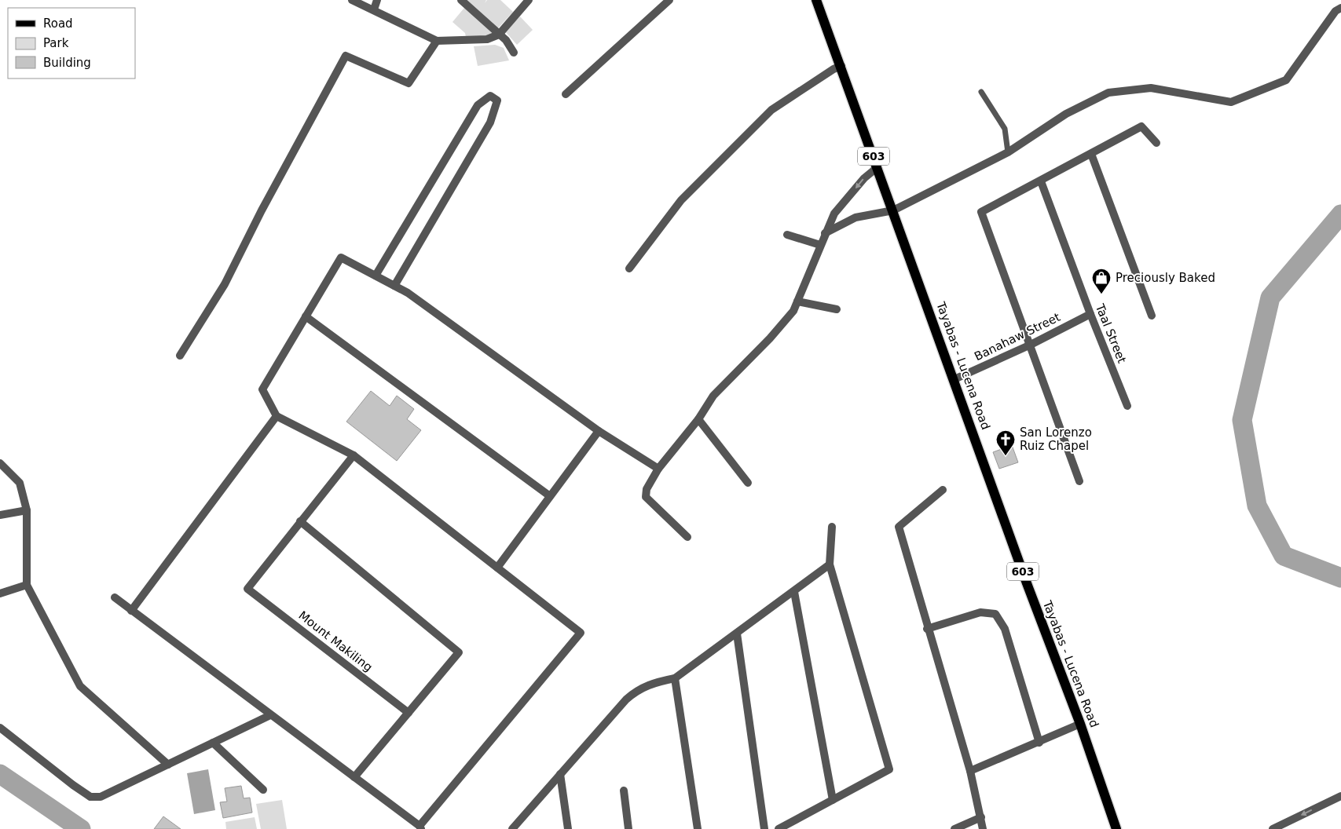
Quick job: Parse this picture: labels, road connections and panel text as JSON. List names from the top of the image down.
{
  "streets": {
    "main road": ["603", "Tayabas - Lucena Road"],
    "street": ["Taal Street", "Banahaw Street", "Mount Makiling"]
  },
  "crossings": [
    ["Taal Street", "Banahaw Street"],
    ["Banahaw Street", "Tayabas - Lucena Road"]
  ],
  "places": {
    "shop": ["Preciously Baked"],
    "church": ["San Lorenzo Ruiz Chapel"]
  },
  "legend": ["Road", "Park", "Building"]
}
